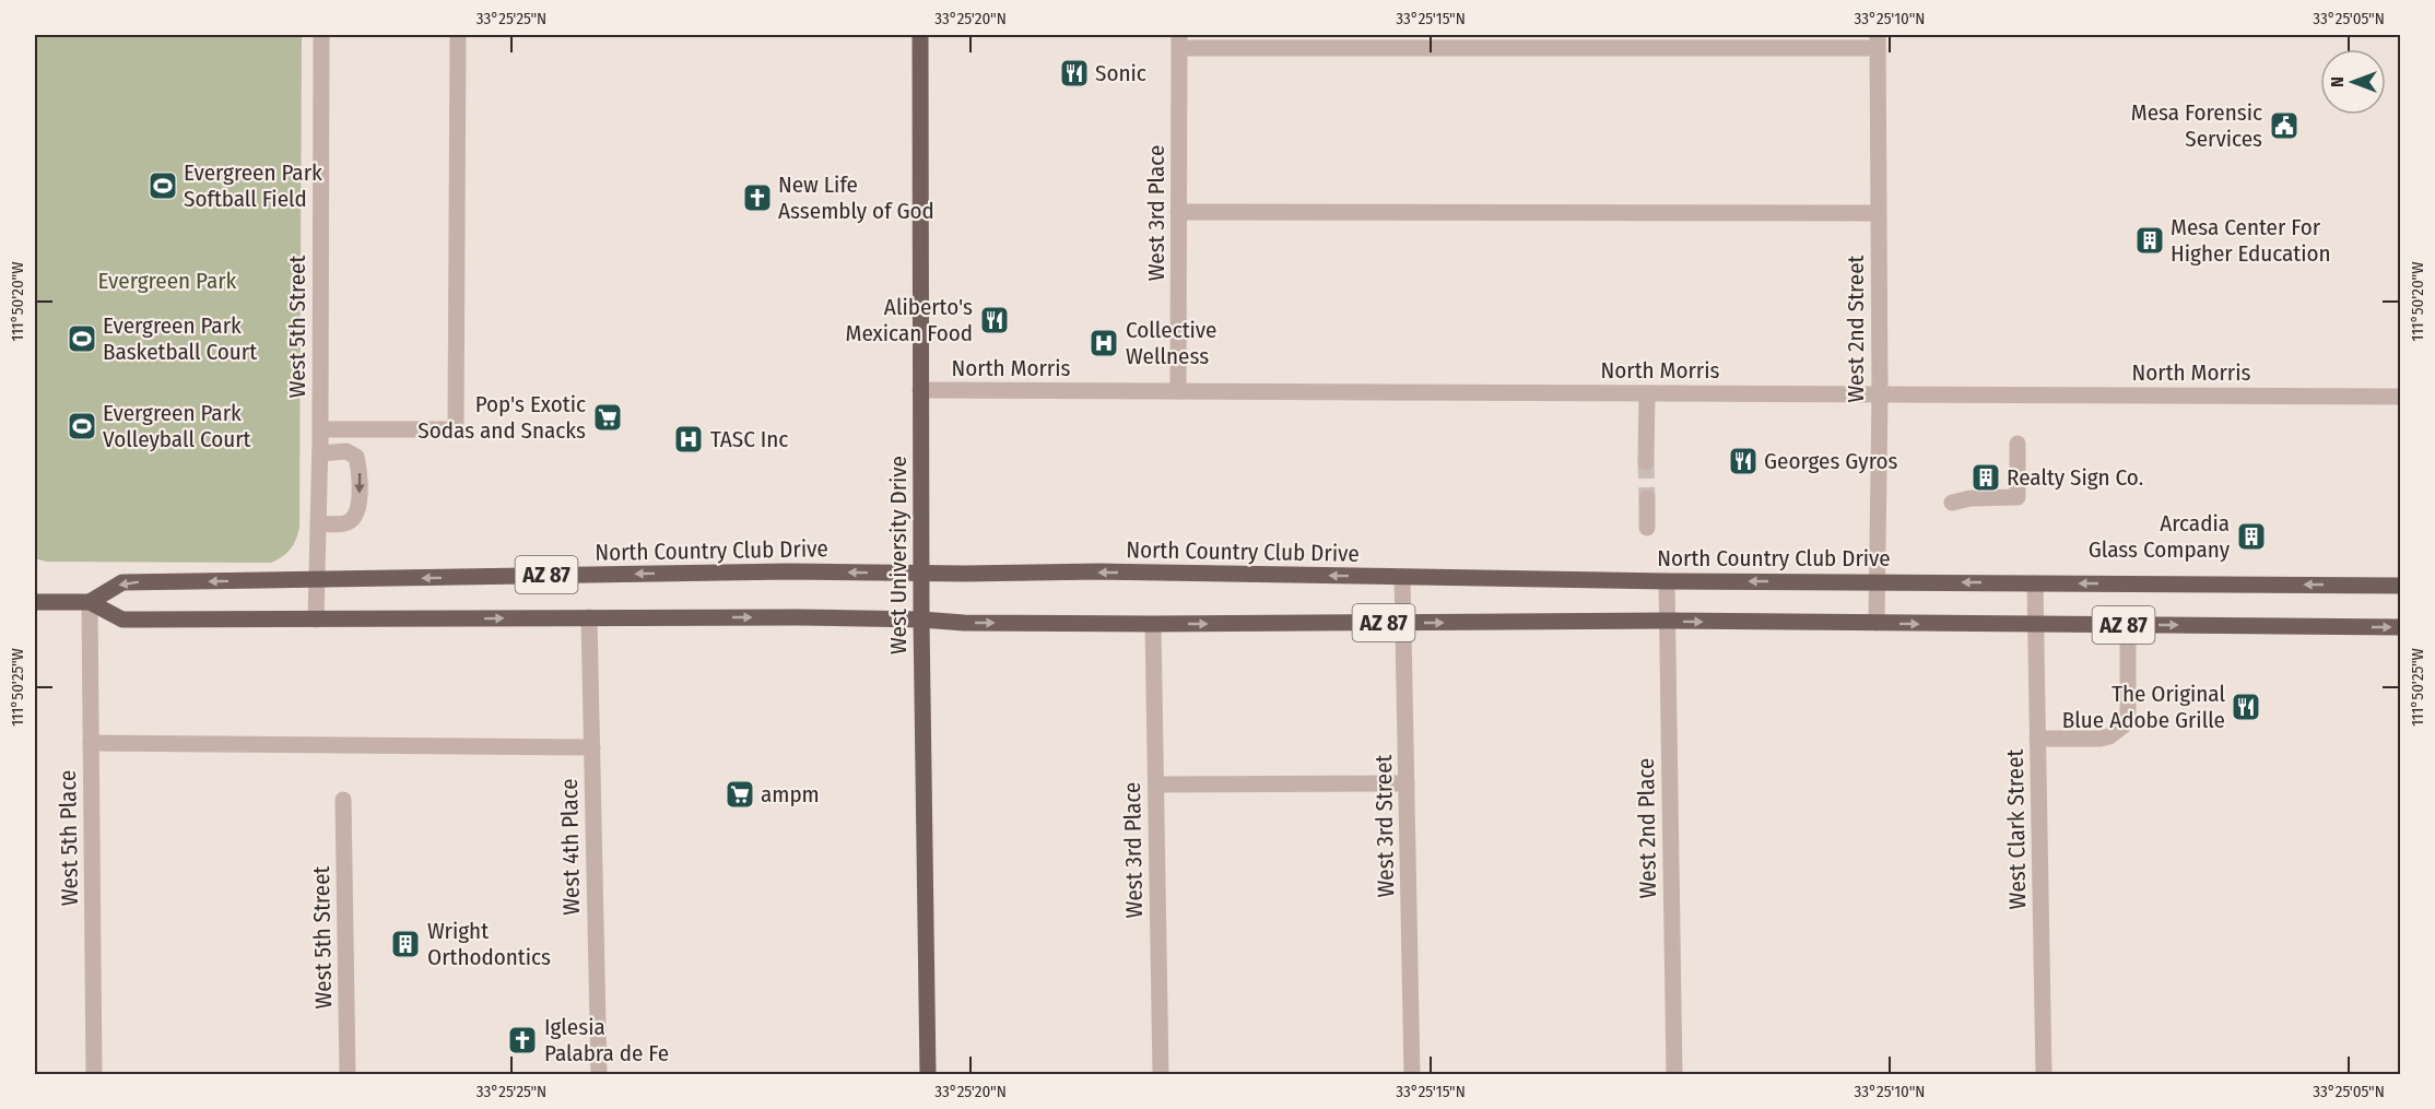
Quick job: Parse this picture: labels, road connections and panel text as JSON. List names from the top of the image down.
{
  "streets": {
    "main road": ["North Country Club Drive", "West University Drive", "AZ 87"],
    "street": [
      "West 3rd Place",
      "West 5th Street",
      "West 2nd Street",
      "North Morris",
      "West 3rd Street",
      "West 2nd Place",
      "West Clark Street",
      "West 5th Place",
      "West 4th Place"
    ]
  },
  "crossings": [
    ["West 3rd Place", "North Morris"],
    ["West 3rd Place", "AZ 87"],
    ["West 5th Street", "North Country Club Drive"],
    ["West 5th Street", "AZ 87"],
    ["West 2nd Street", "North Morris"],
    ["West 2nd Street", "North Country Club Drive"],
    ["West 2nd Street", "AZ 87"],
    ["North Morris", "West University Drive"],
    ["North Country Club Drive", "West University Drive"],
    ["North Country Club Drive", "AZ 87"],
    ["North Country Club Drive", "West 3rd Street"],
    ["North Country Club Drive", "West 2nd Place"],
    ["North Country Club Drive", "West Clark Street"],
    ["North Country Club Drive", "West 5th Place"],
    ["West University Drive", "AZ 87"],
    ["AZ 87", "West 3rd Street"],
    ["AZ 87", "West 2nd Place"],
    ["AZ 87", "West Clark Street"],
    ["AZ 87", "West 5th Place"],
    ["AZ 87", "West 4th Place"]
  ],
  "parks": ["Evergreen Park"],
  "places": {
    "restaurant": [
      "Sonic",
      "Aliberto's Mexican Food",
      "Georges Gyros",
      "The Original Blue Adobe Grille"
    ],
    "public building": ["Mesa Forensic Services"],
    "sports": ["Evergreen Park Softball Field", "Evergreen Park Basketball Court", "Evergreen Park Volleyball Court"],
    "church": ["New Life Assembly of God", "Iglesia Palabra de Fe"],
    "building": [
      "Mesa Center For Higher Education",
      "Realty Sign Co.",
      "Arcadia Glass Company",
      "Wright Orthodontics"
    ],
    "hospital": ["Collective Wellness", "TASC Inc"],
    "supermarket": ["Pop's Exotic Sodas and Snacks", "ampm"]
  },
  "north": "left",
  "coordinates": [
    "33°25'25\"N",
    "33°25'20\"N",
    "33°25'15\"N",
    "33°25'10\"N",
    "33°25'05\"N",
    "111°50'20\"W",
    "111°50'25\"W"
  ]
}
